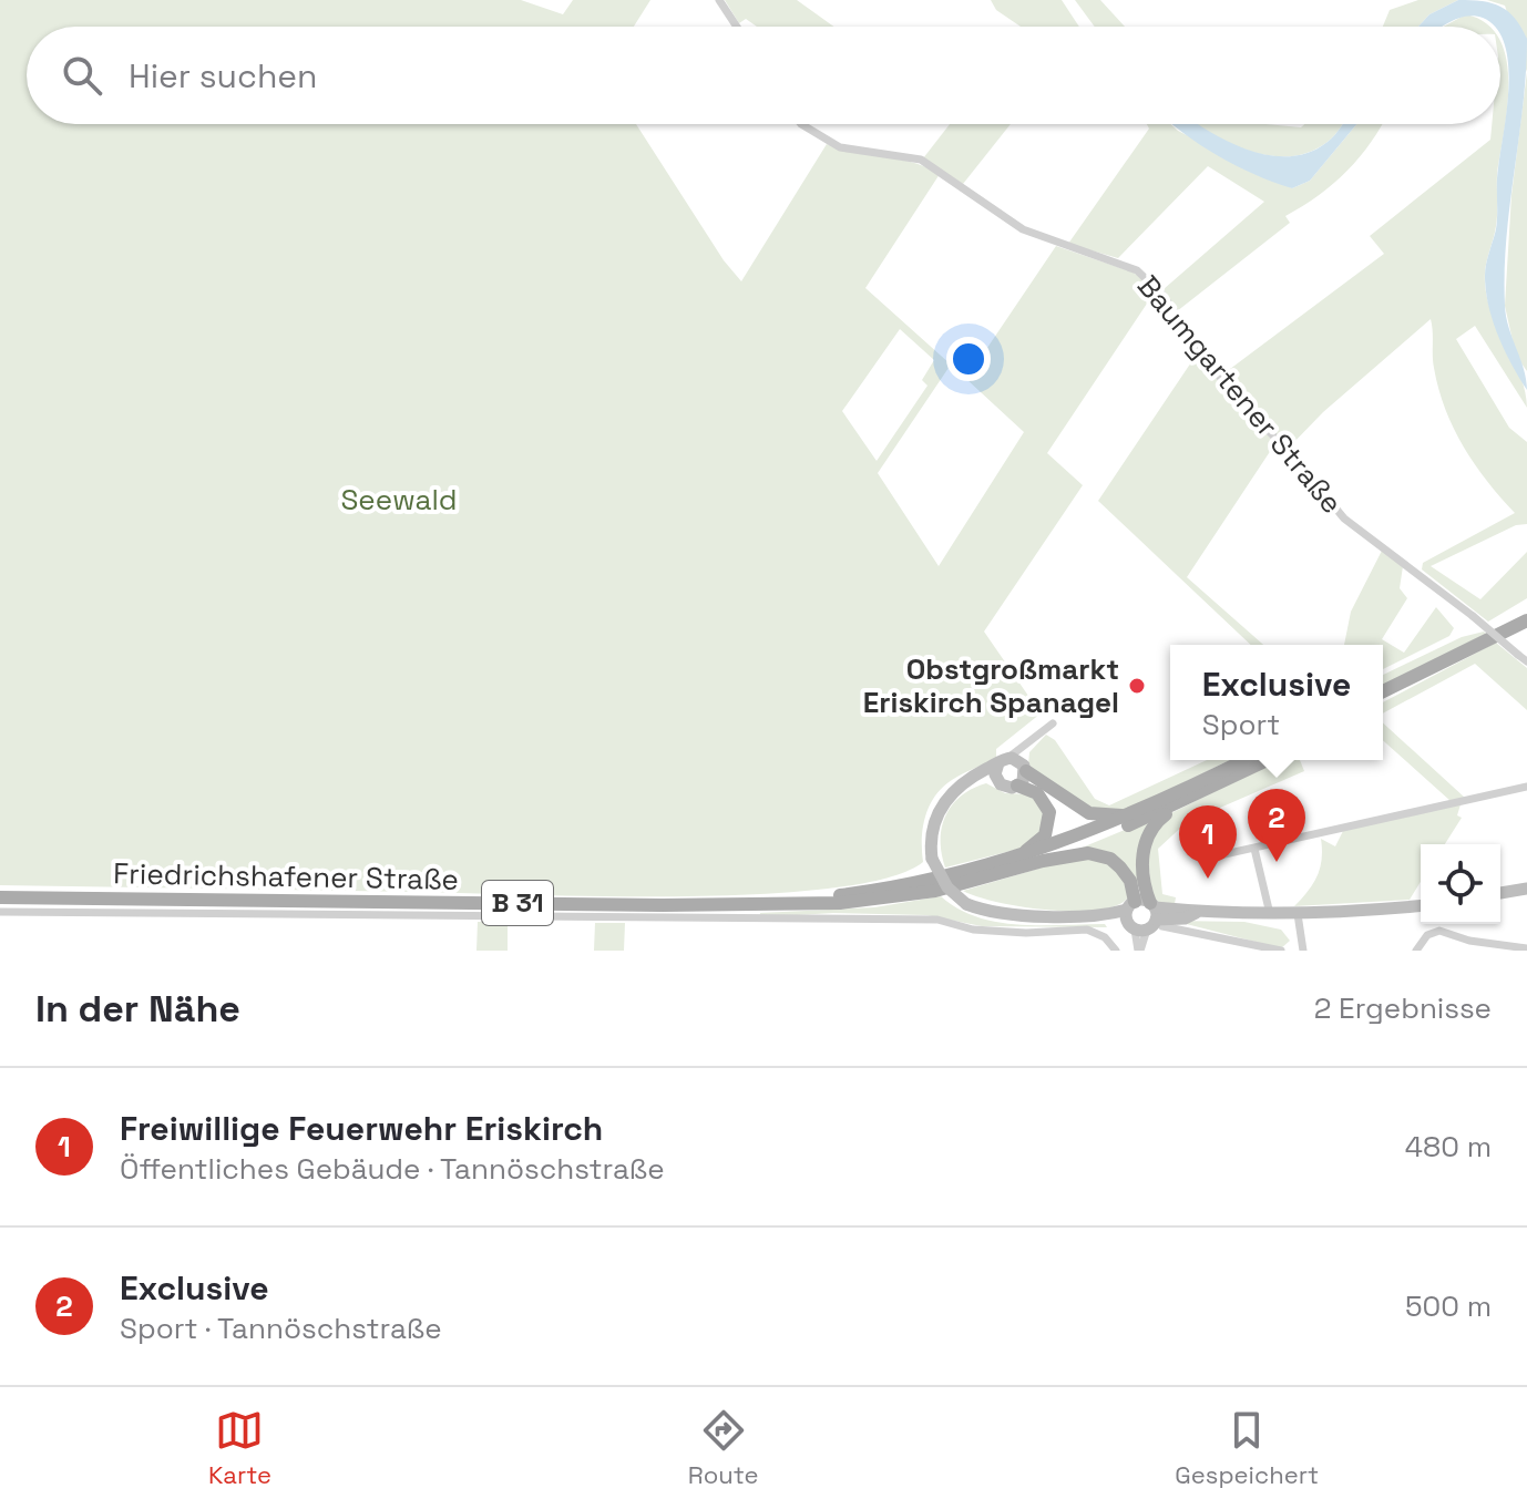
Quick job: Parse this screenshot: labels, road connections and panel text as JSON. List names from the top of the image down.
{
  "streets": {
    "main road": ["Friedrichshafener Straße", "B 31"],
    "street": ["Baumgartener Straße"]
  },
  "crossings": [
    ["Friedrichshafener Straße", "B 31"]
  ],
  "parks": ["Seewald"],
  "places": ["Obstgroßmarkt Eriskirch Spanagel"],
  "page": {
    "search": "Hier suchen",
    "popup": ["Exclusive", "Sport"],
    "pins": ["2", "1"],
    "heading": ["In der Nähe", "2 Ergebnisse"],
    "list": [
      {
        "mark": "1",
        "name": "Freiwillige Feuerwehr Eriskirch",
        "note": "Öffentliches Gebäude · Tannöschstraße",
        "value": "480 m"
      },
      {
        "mark": "2",
        "name": "Exclusive",
        "note": "Sport · Tannöschstraße",
        "value": "500 m"
      }
    ],
    "nav": ["Karte", "Route", "Gespeichert"]
  }
}
